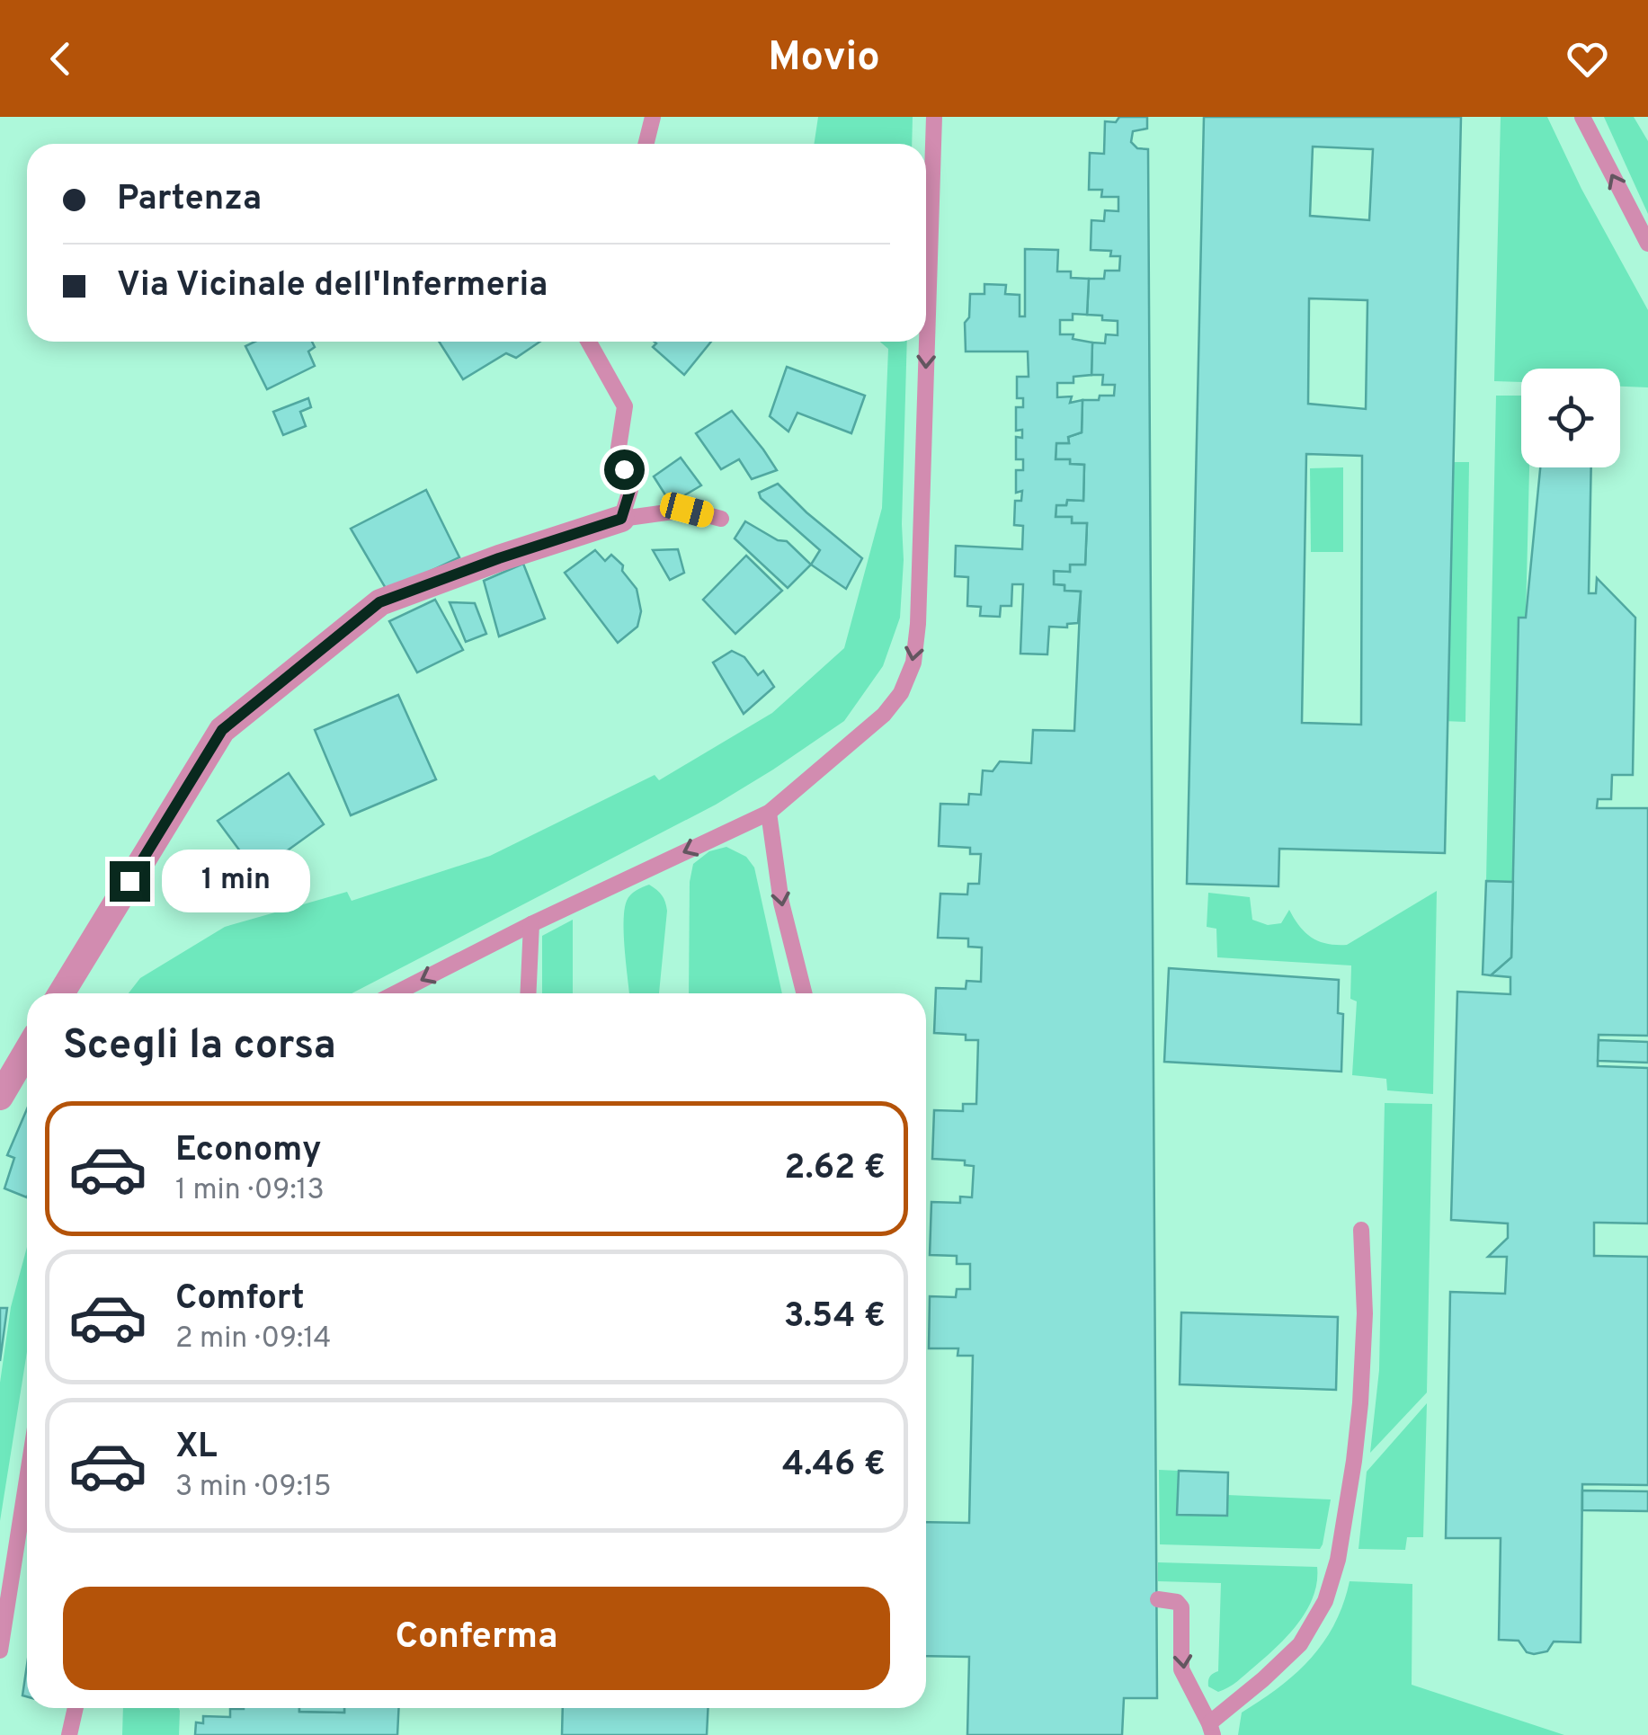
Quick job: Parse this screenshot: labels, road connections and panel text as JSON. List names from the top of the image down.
{
  "page": {
    "header": "Movio",
    "banner": ["Partenza", "Via Vicinale dell'Infermeria"],
    "bubble": "1 min",
    "heading": "Scegli la corsa",
    "list": [
      {
        "name": "Economy",
        "note": "1 min · 09:13",
        "value": "2.62 €"
      },
      {
        "name": "Comfort",
        "note": "2 min · 09:14",
        "value": "3.54 €"
      },
      {
        "name": "XL",
        "note": "3 min · 09:15",
        "value": "4.46 €"
      }
    ],
    "buttons": "Conferma"
  }
}
